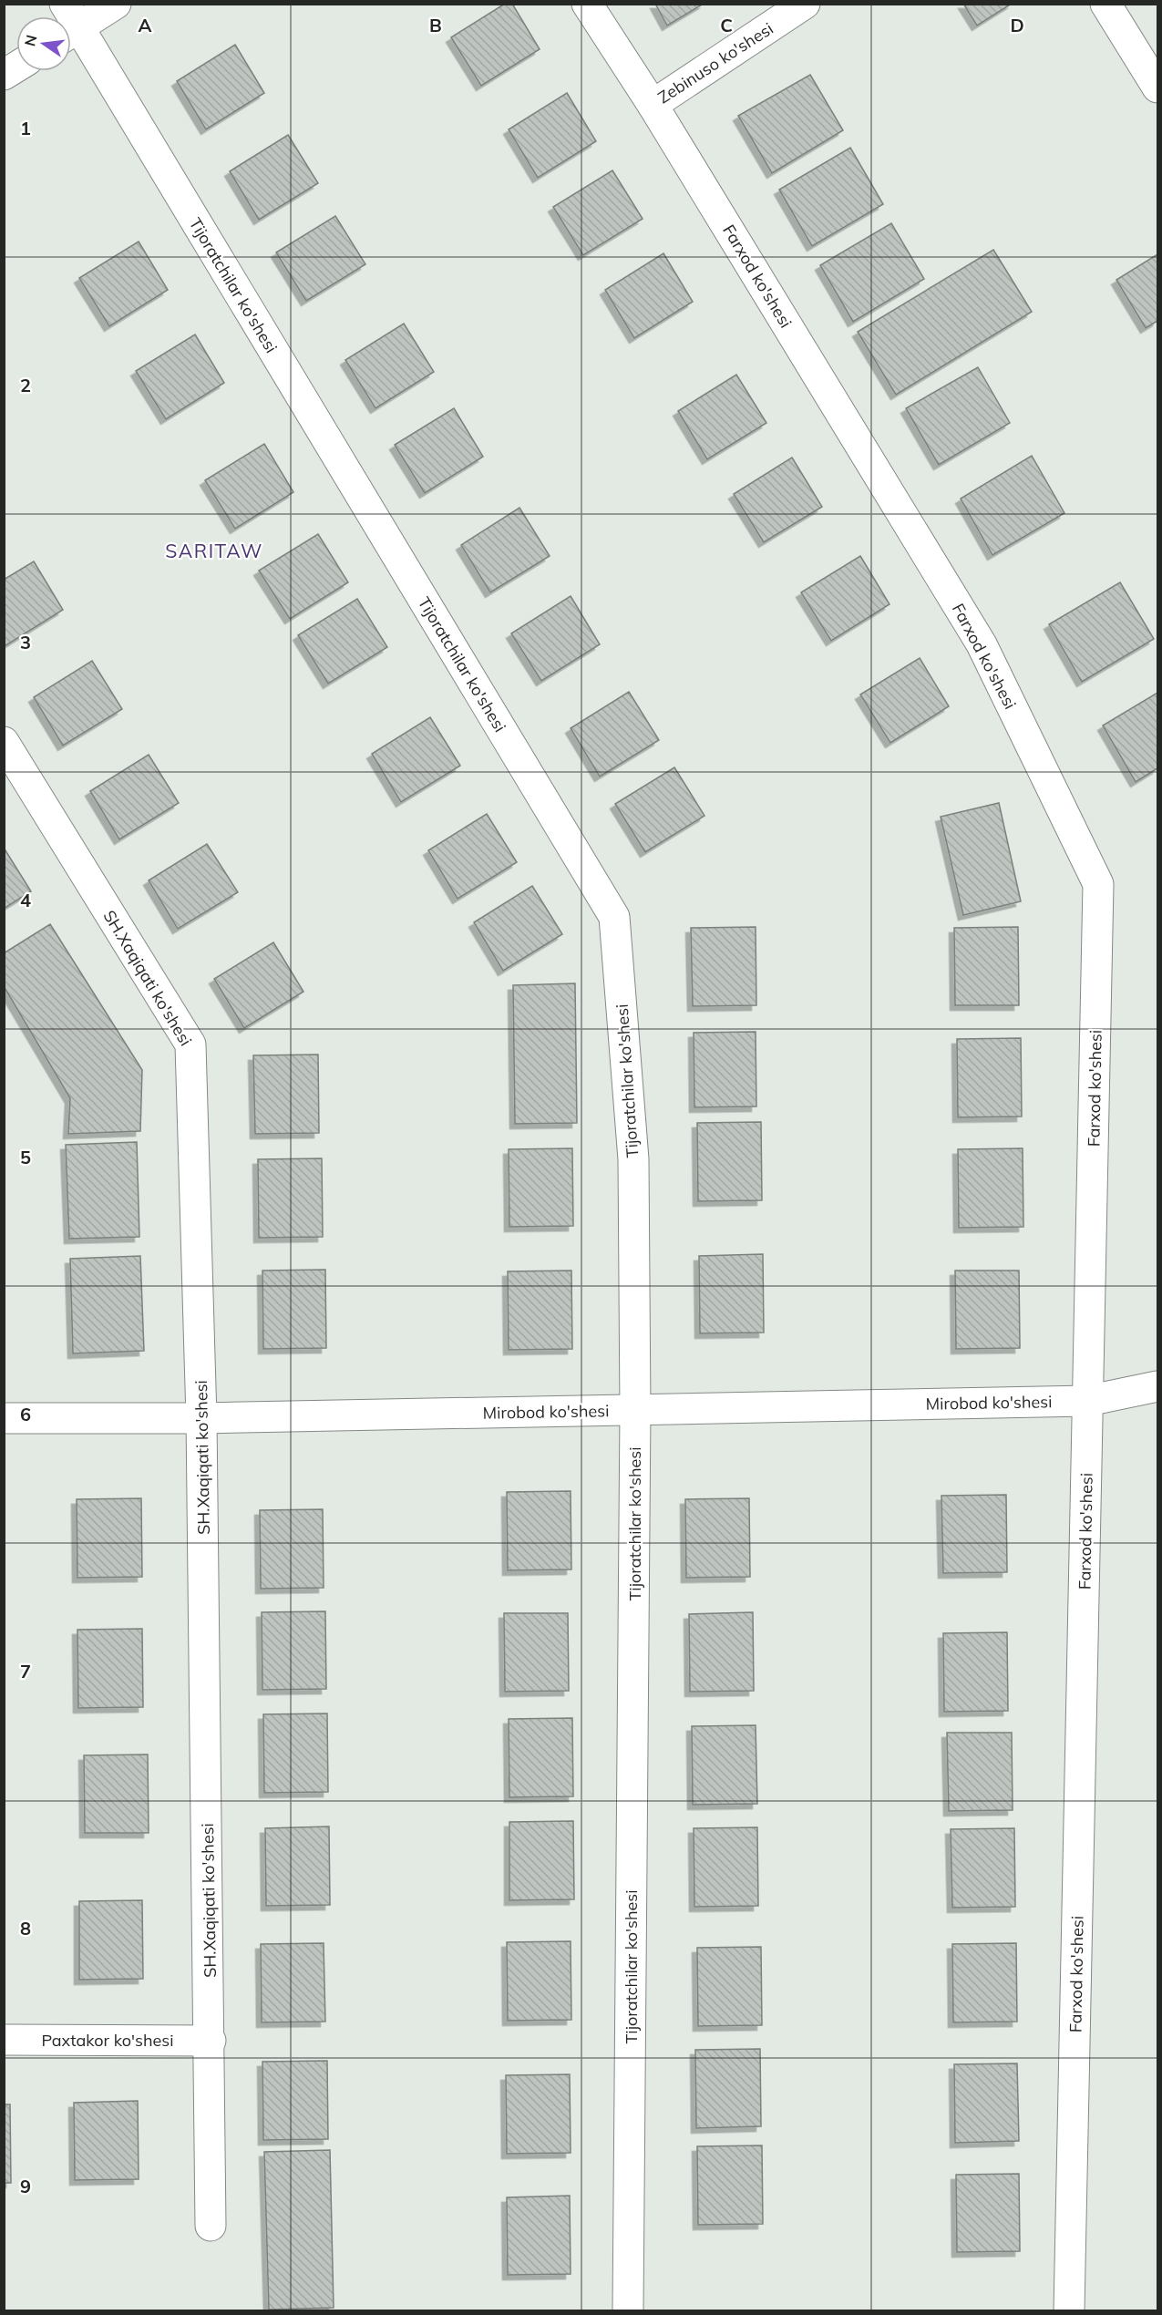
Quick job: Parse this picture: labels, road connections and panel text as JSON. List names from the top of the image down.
{
  "streets": {
    "street": [
      "Zebinuso ko'shesi",
      "Farxod ko'shesi",
      "Tijoratchilar ko'shesi",
      "SH.Xaqiqati ko'shesi",
      "Mirobod ko'shesi",
      "Paxtakor ko'shesi"
    ]
  },
  "crossings": [
    ["Zebinuso ko'shesi", "Farxod ko'shesi"],
    ["Farxod ko'shesi", "Mirobod ko'shesi"],
    ["Tijoratchilar ko'shesi", "Mirobod ko'shesi"],
    ["SH.Xaqiqati ko'shesi", "Mirobod ko'shesi"],
    ["SH.Xaqiqati ko'shesi", "Paxtakor ko'shesi"]
  ],
  "districts": ["SARITAW"],
  "north": "left",
  "grid": {
    "columns": [
      "A",
      "B",
      "C",
      "D"
    ],
    "rows": [
      "1",
      "2",
      "3",
      "4",
      "5",
      "6",
      "7",
      "8",
      "9"
    ]
  }
}
